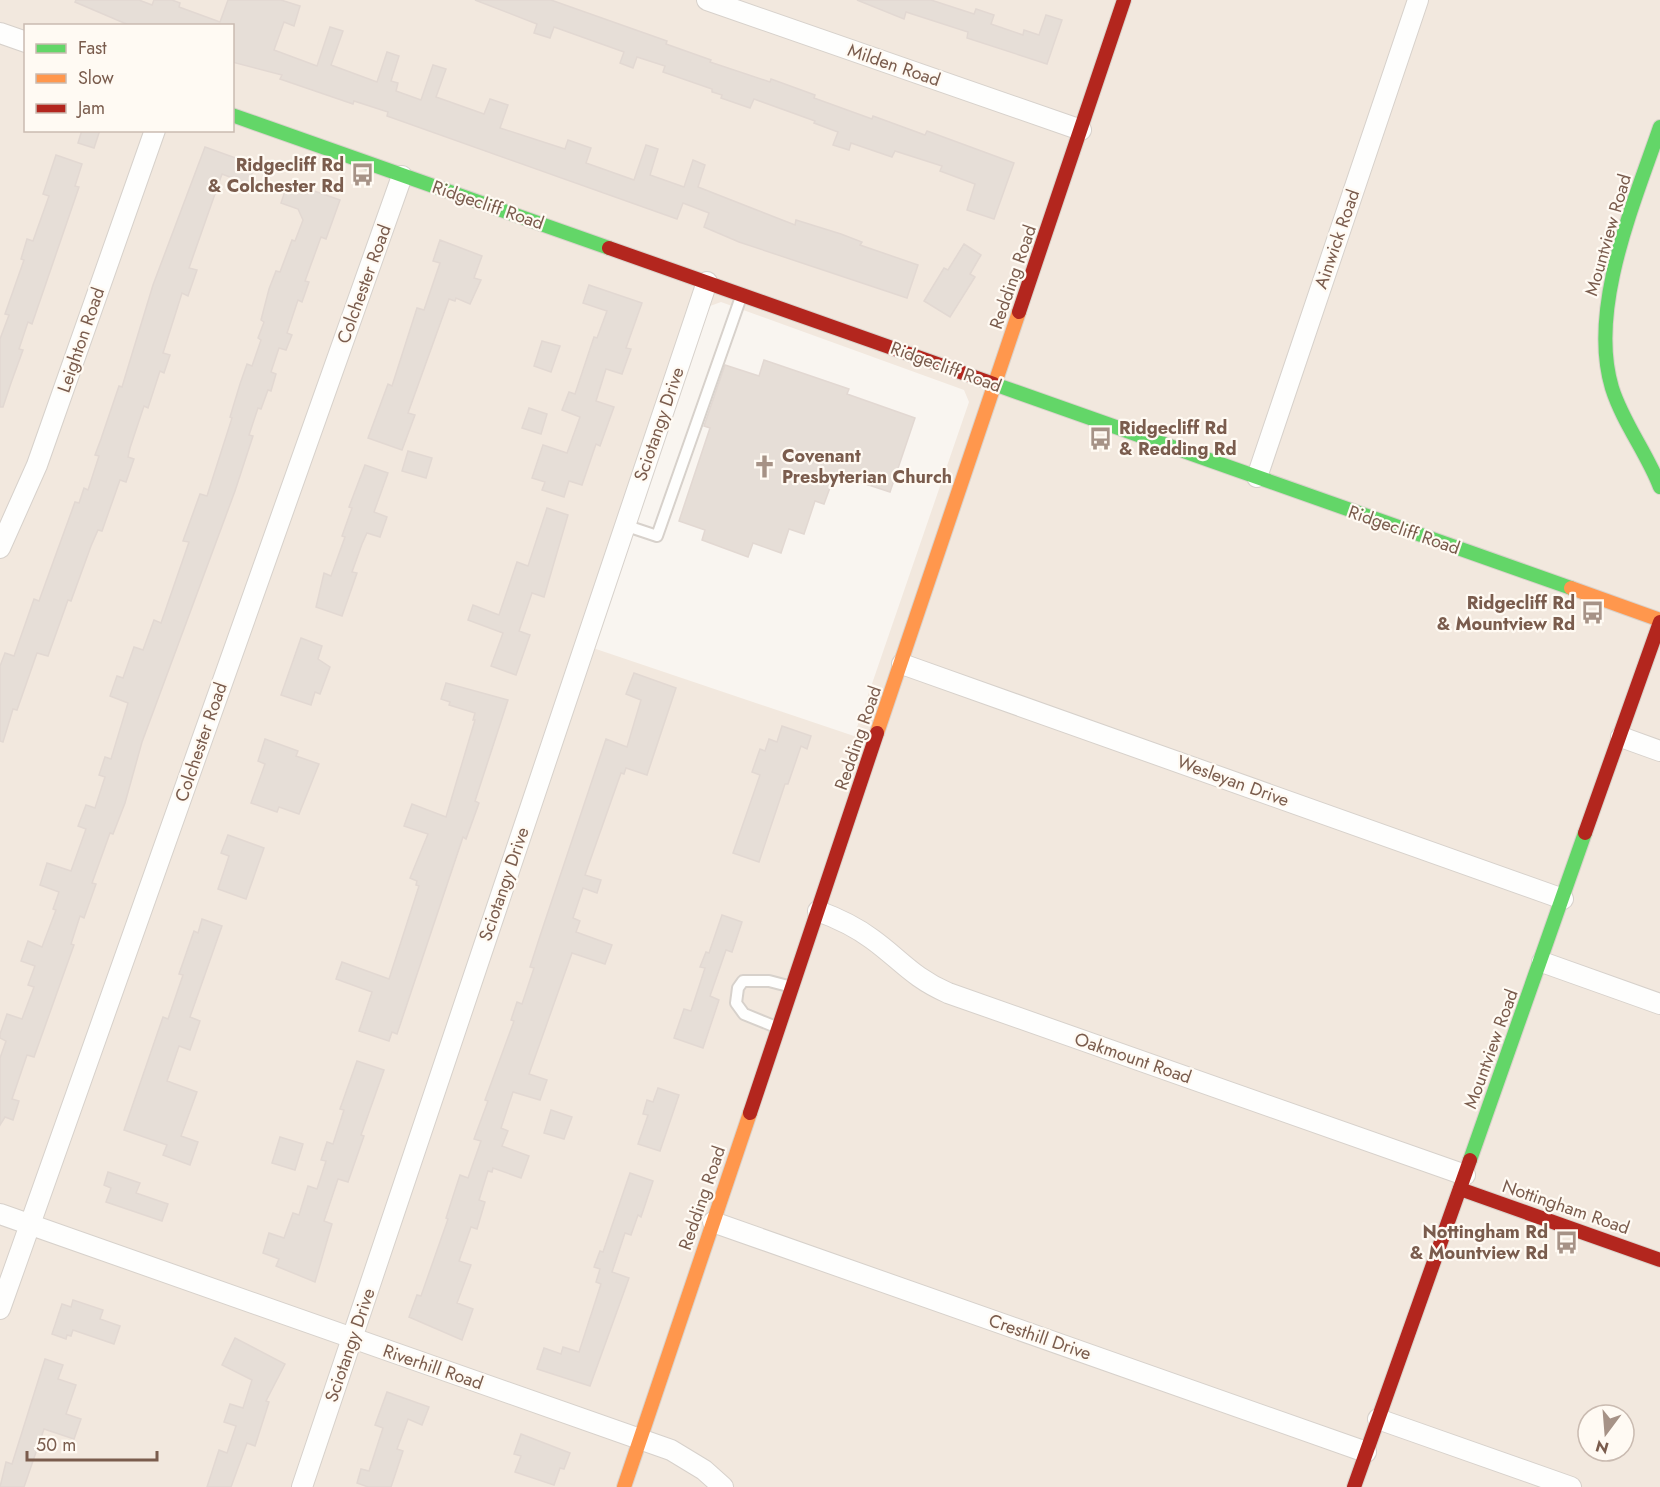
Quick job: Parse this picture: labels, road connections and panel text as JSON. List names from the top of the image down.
{
  "streets": {
    "street": [
      "Milden Road",
      "Ridgecliff Road",
      "Mountview Road",
      "Ainwick Road",
      "Redding Road",
      "Colchester Road",
      "Leighton Road",
      "Sciotangy Drive",
      "Wesleyan Drive",
      "Oakmount Road",
      "Nottingham Road",
      "Cresthill Drive",
      "Riverhill Road"
    ]
  },
  "crossings": [
    ["Milden Road", "Redding Road"],
    ["Ridgecliff Road", "Mountview Road"],
    ["Ridgecliff Road", "Ainwick Road"],
    ["Ridgecliff Road", "Redding Road"],
    ["Ridgecliff Road", "Colchester Road"],
    ["Ridgecliff Road", "Sciotangy Drive"],
    ["Mountview Road", "Wesleyan Drive"],
    ["Mountview Road", "Oakmount Road"],
    ["Mountview Road", "Nottingham Road"],
    ["Mountview Road", "Cresthill Drive"],
    ["Redding Road", "Wesleyan Drive"],
    ["Redding Road", "Oakmount Road"],
    ["Redding Road", "Cresthill Drive"],
    ["Redding Road", "Riverhill Road"],
    ["Colchester Road", "Riverhill Road"],
    ["Sciotangy Drive", "Riverhill Road"],
    ["Oakmount Road", "Nottingham Road"]
  ],
  "places": {
    "bus stop": [
      "Ridgecliff Rd & Colchester Rd",
      "Ridgecliff Rd & Redding Rd",
      "Ridgecliff Rd & Mountview Rd",
      "Nottingham Rd & Mountview Rd"
    ],
    "church": ["Covenant Presbyterian Church"]
  },
  "legend": ["Fast", "Slow", "Jam"],
  "scale_bar": "50 m",
  "north": "bottom"
}
